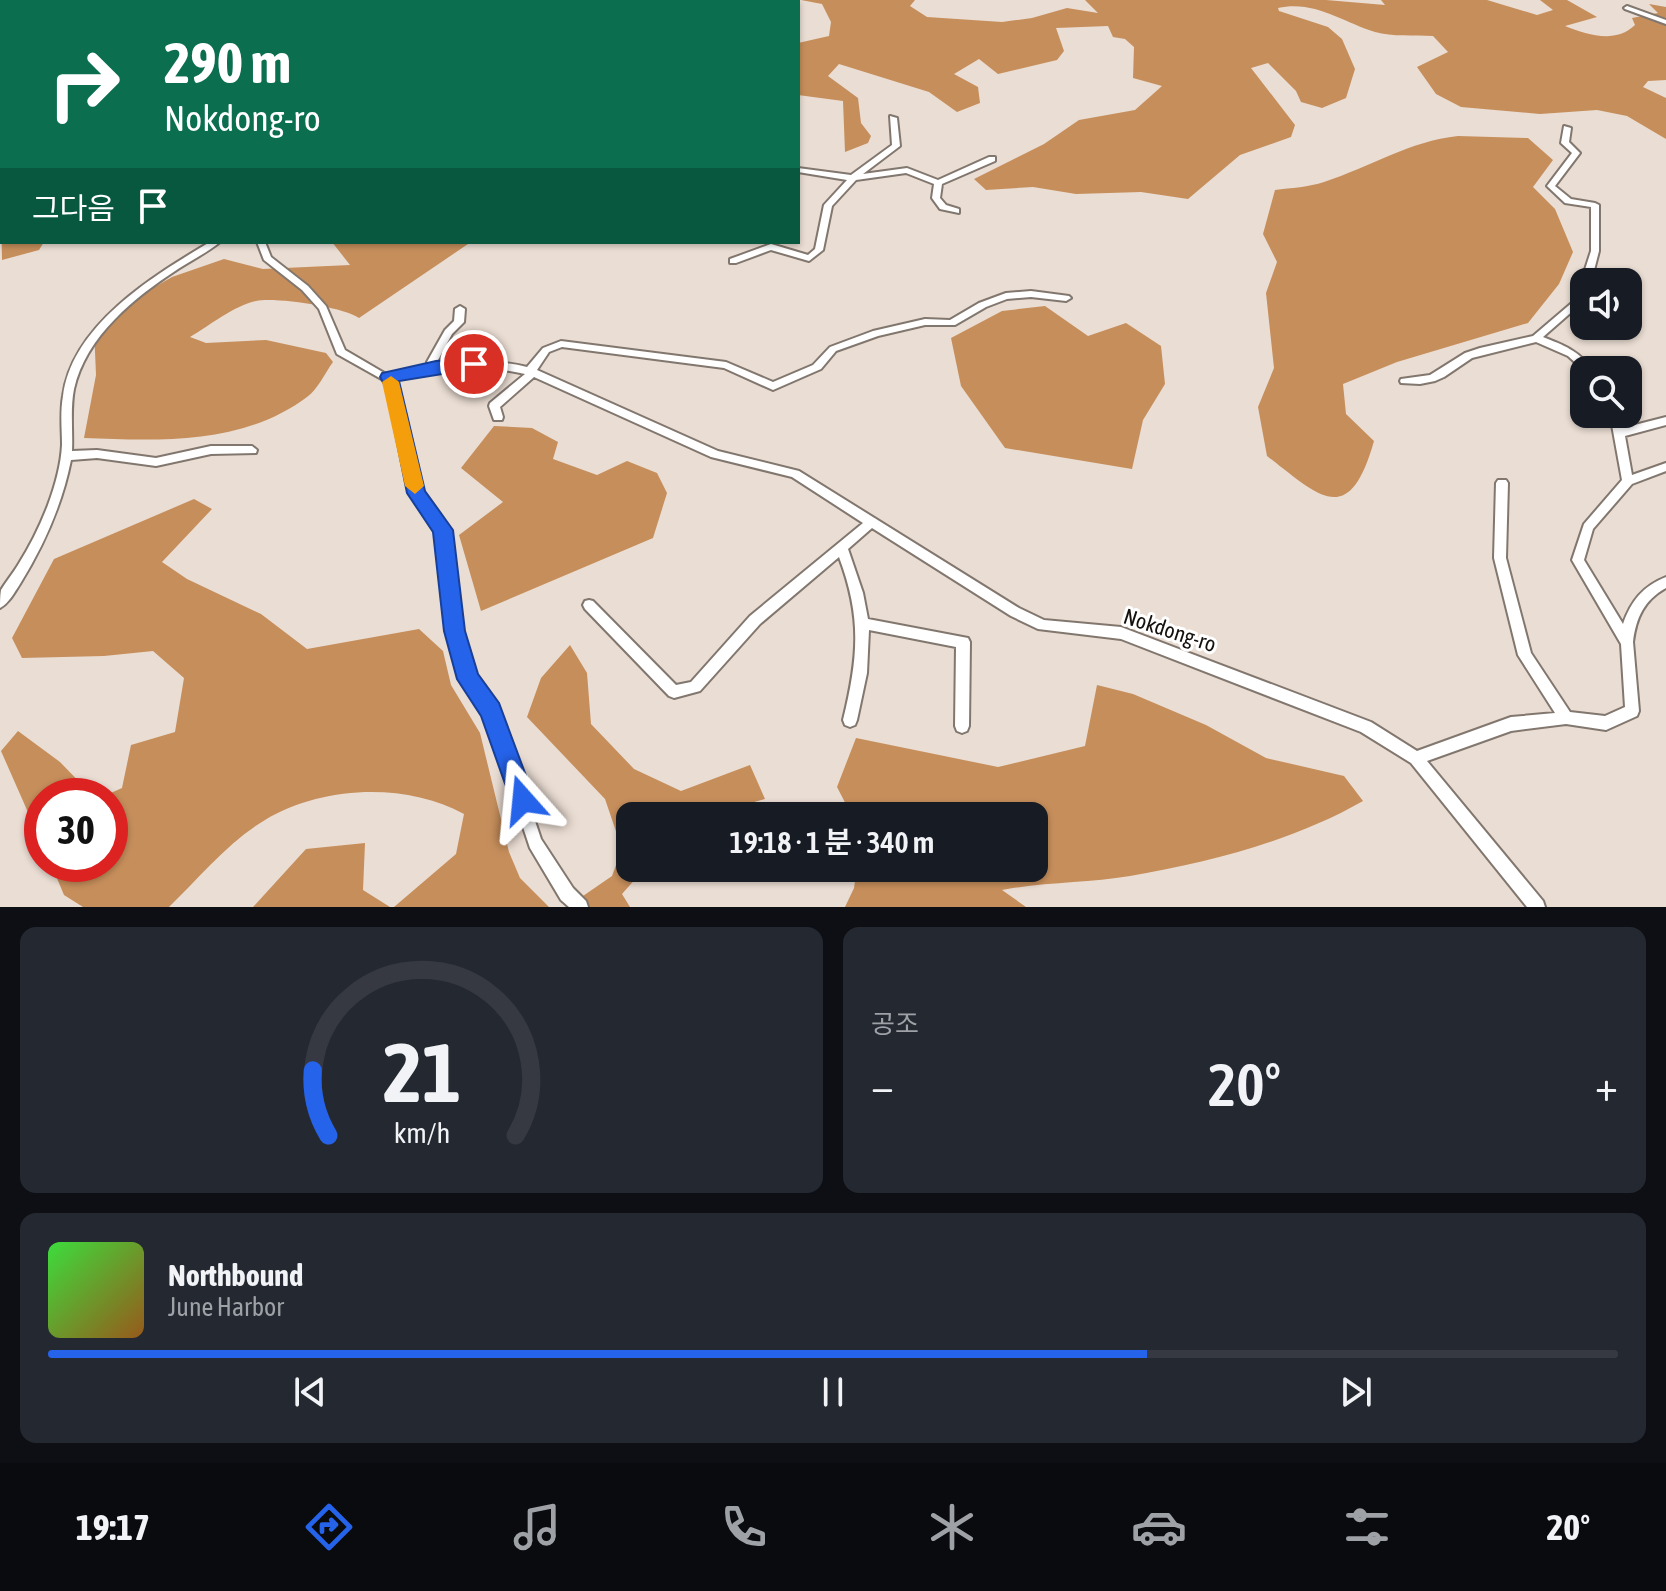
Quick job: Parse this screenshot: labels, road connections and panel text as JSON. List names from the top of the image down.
{
  "streets": {
    "street": ["Nokdong-ro"]
  },
  "page": {
    "turn": ["290 m", "Nokdong-ro"],
    "then": "그다음",
    "limit": "30",
    "trip": "19:18 · 1 분 · 340 m",
    "tile": "공조",
    "heat": ["−", "20°", "+"],
    "song": ["Northbound", "June Harbor"],
    "tabs": ["19:17", "20°"],
    "gauge": ["21", "km/h"]
  }
}
